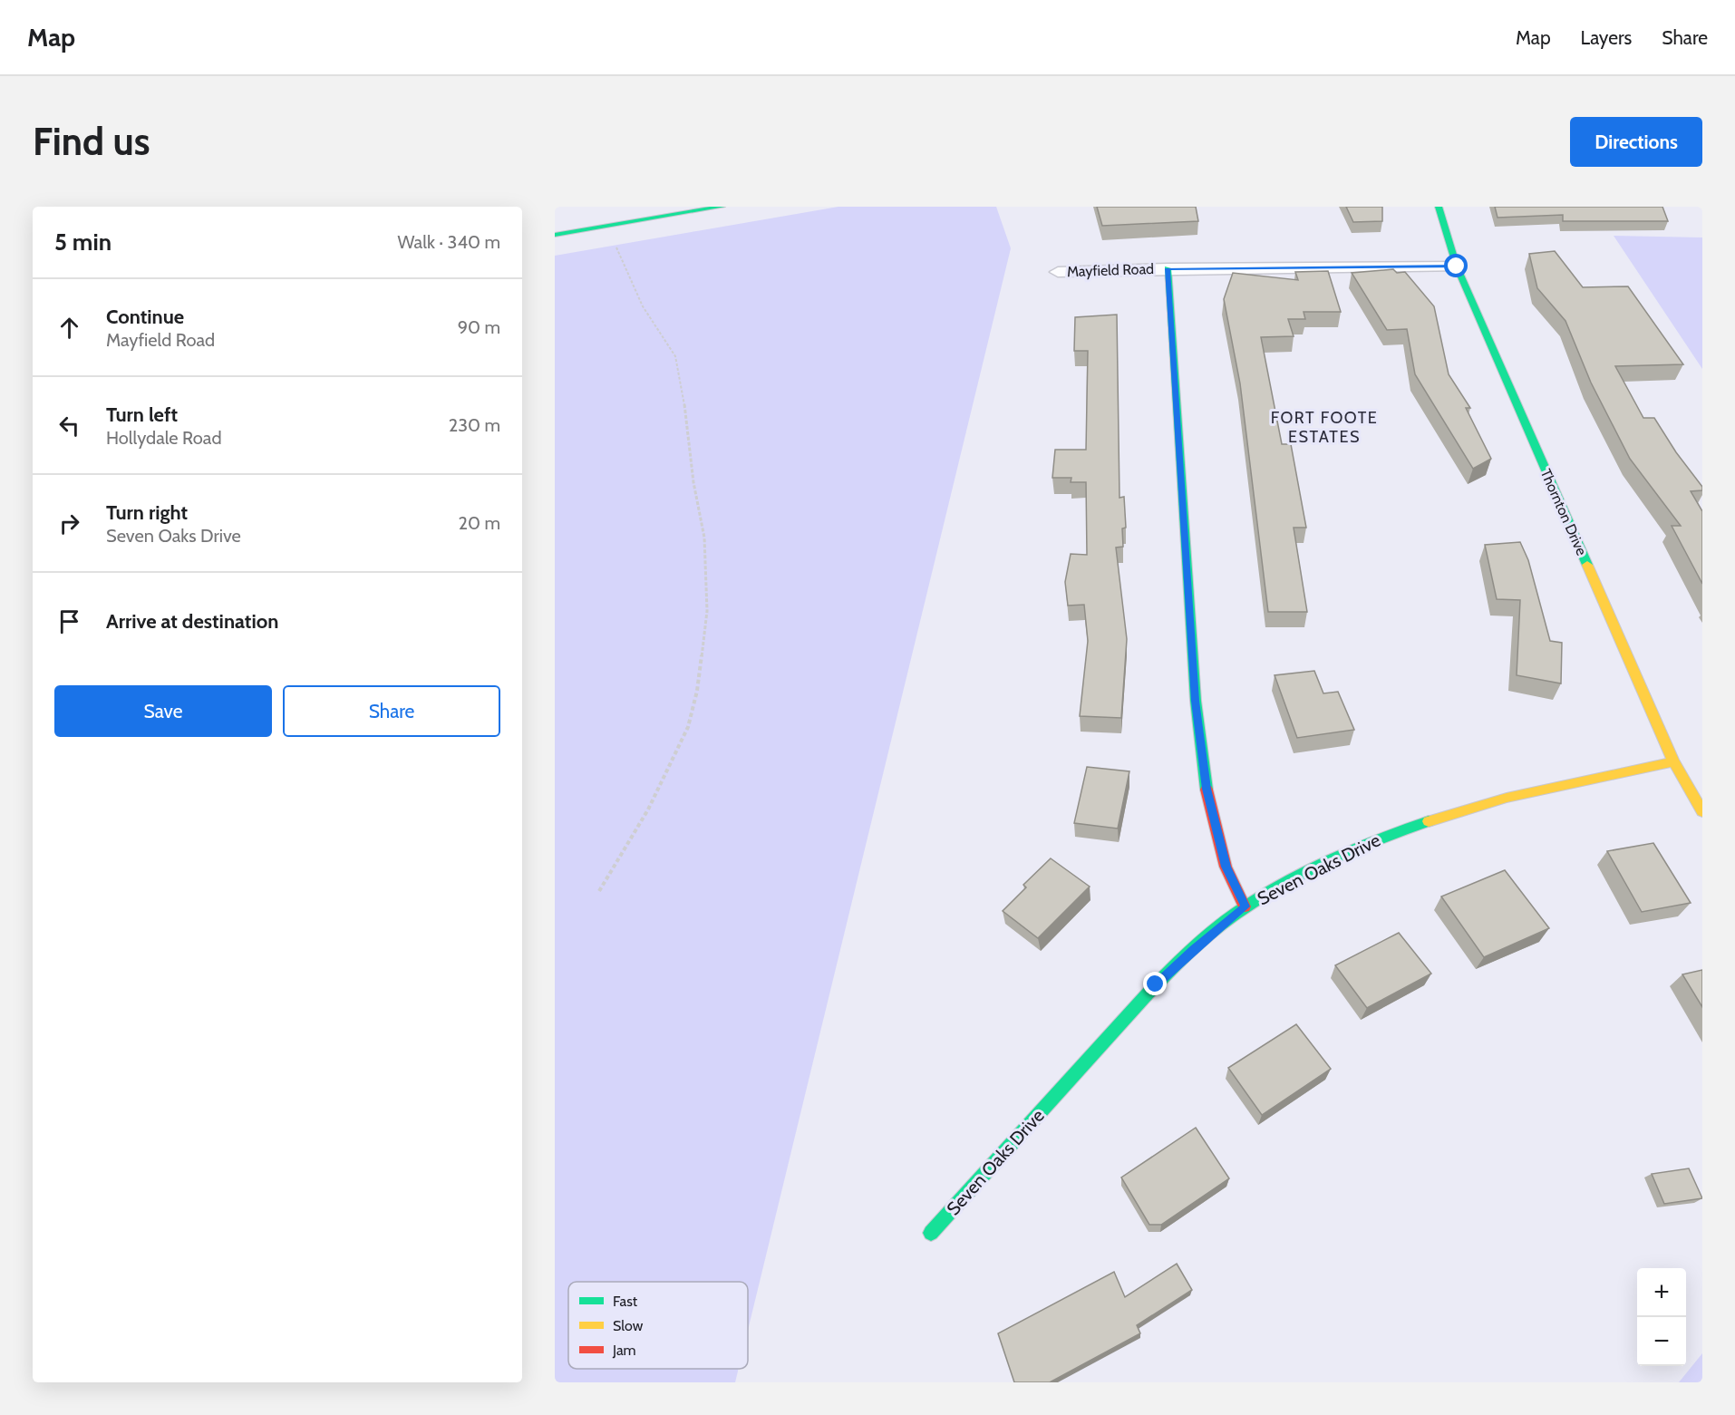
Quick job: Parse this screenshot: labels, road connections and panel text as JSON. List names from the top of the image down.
{
  "streets": {
    "street": ["Mayfield Road", "Thornton Drive", "Seven Oaks Drive"]
  },
  "crossings": [
    ["Mayfield Road", "Thornton Drive"],
    ["Thornton Drive", "Seven Oaks Drive"]
  ],
  "districts": ["FORT FOOTE ESTATES"],
  "legend": ["Fast", "Slow", "Jam"],
  "page": {
    "header": "Map",
    "nav": ["Map", "Layers", "Share"],
    "buttons": [
      "Directions",
      ["Save", "Share"]
    ],
    "title": "Find us",
    "heading": ["5 min", "Walk · 340 m"],
    "list": [
      ["Continue", "Mayfield Road", "90 m"],
      ["Turn left", "Hollydale Road", "230 m"],
      ["Turn right", "Seven Oaks Drive", "20 m"],
      "Arrive at destination"
    ],
    "map_buttons": ["+", "−"]
  }
}
